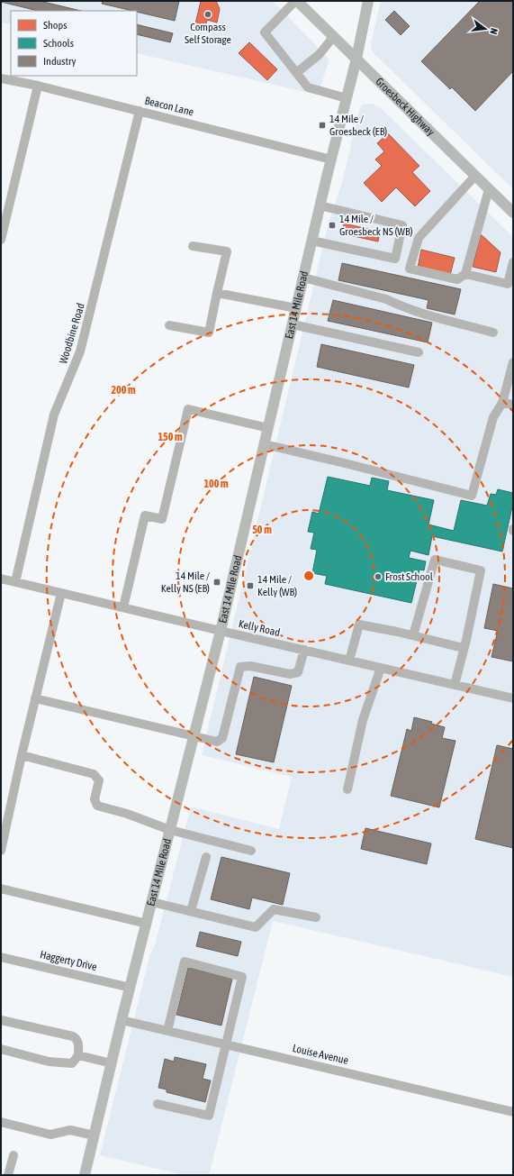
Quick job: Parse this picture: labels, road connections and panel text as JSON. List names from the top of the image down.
{
  "streets": {
    "main road": ["Groesbeck Highway", "East 14 Mile Road"],
    "street": [
      "Beacon Lane",
      "Woodbine Road",
      "Kelly Road",
      "Haggerty Drive",
      "Louise Avenue"
    ]
  },
  "crossings": [
    ["Beacon Lane", "East 14 Mile Road"],
    ["Beacon Lane", "Woodbine Road"],
    ["Groesbeck Highway", "East 14 Mile Road"],
    ["East 14 Mile Road", "Kelly Road"],
    ["East 14 Mile Road", "Haggerty Drive"],
    ["East 14 Mile Road", "Louise Avenue"],
    ["Woodbine Road", "Kelly Road"]
  ],
  "places": {
    "other": ["Compass Self Storage", "Frost School"],
    "transit": [
      "14 Mile / Groesbeck (EB)",
      "14 Mile / Groesbeck NS (WB)",
      "14 Mile / Kelly NS (EB)",
      "14 Mile / Kelly (WB)"
    ]
  },
  "legend": ["Shops", "Schools", "Industry"],
  "north": "right",
  "rings": [
    "200 m",
    "150 m",
    "100 m",
    "50 m"
  ]
}
